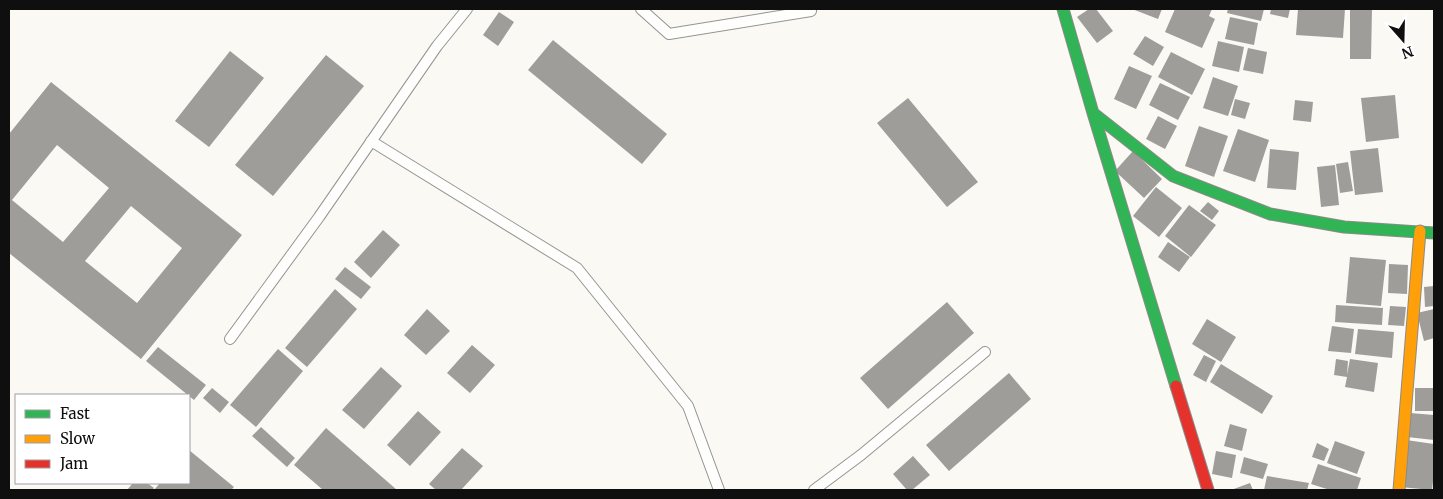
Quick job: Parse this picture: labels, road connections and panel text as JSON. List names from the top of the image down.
{
  "legend": ["Fast", "Slow", "Jam"],
  "north": "bottom"
}
